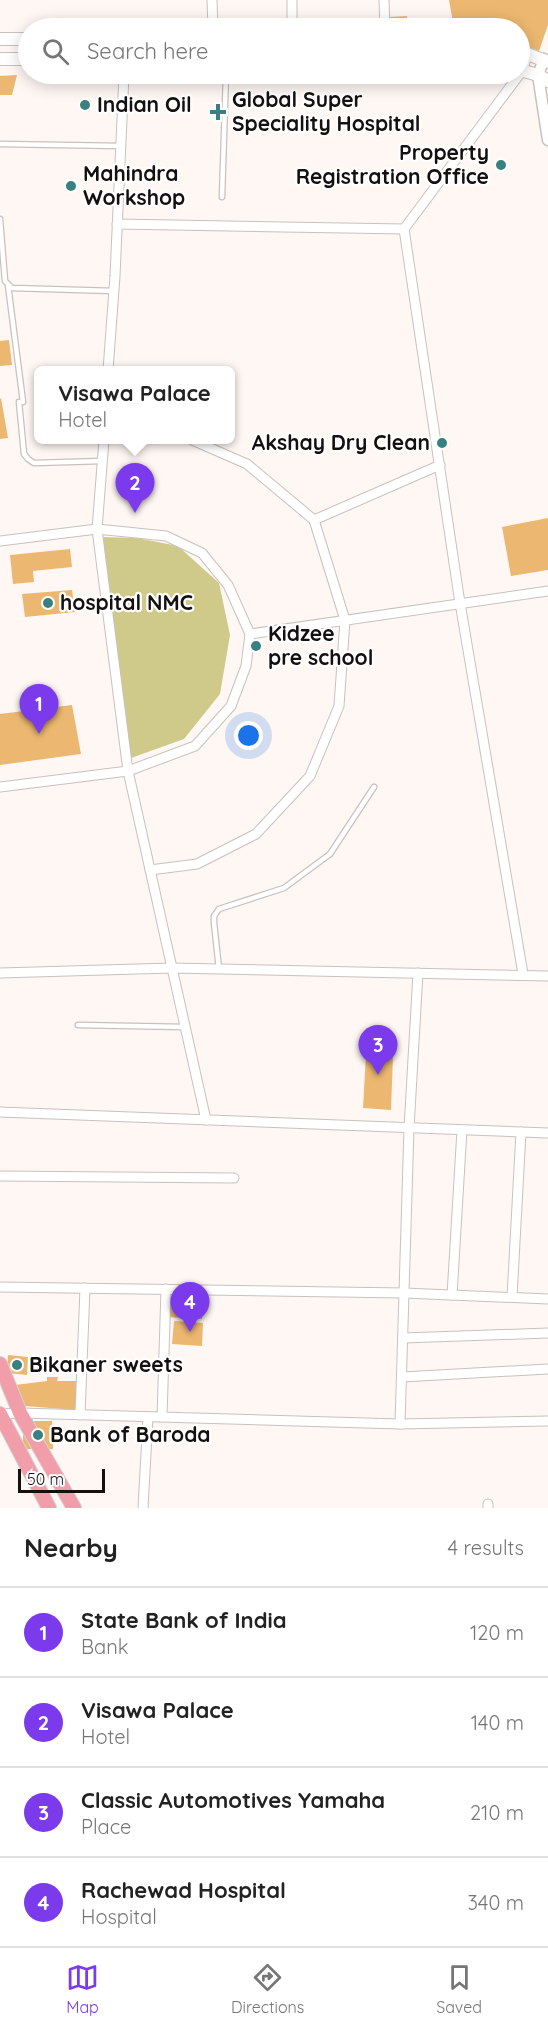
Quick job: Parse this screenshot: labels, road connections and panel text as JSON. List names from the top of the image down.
{
  "places": {
    "other": [
      "Indian Oil",
      "Property Registration Office",
      "Mahindra Workshop",
      "Akshay Dry Clean",
      "hospital NMC",
      "Kidzee pre school",
      "Bikaner sweets",
      "Bank of Baroda"
    ],
    "health": ["Global Super Speciality Hospital"]
  },
  "scale_bar": "50 m",
  "page": {
    "search": "Search here",
    "popup": ["Visawa Palace", "Hotel"],
    "pins": [
      "2",
      "1",
      "3",
      "4"
    ],
    "scale": "50 m",
    "heading": ["Nearby", "4 results"],
    "list": [
      {
        "mark": "1",
        "name": "State Bank of India",
        "note": "Bank",
        "value": "120 m"
      },
      {
        "mark": "2",
        "name": "Visawa Palace",
        "note": "Hotel",
        "value": "140 m"
      },
      {
        "mark": "3",
        "name": "Classic Automotives Yamaha",
        "note": "Place",
        "value": "210 m"
      },
      {
        "mark": "4",
        "name": "Rachewad Hospital",
        "note": "Hospital",
        "value": "340 m"
      }
    ],
    "nav": ["Map", "Directions", "Saved"]
  }
}
